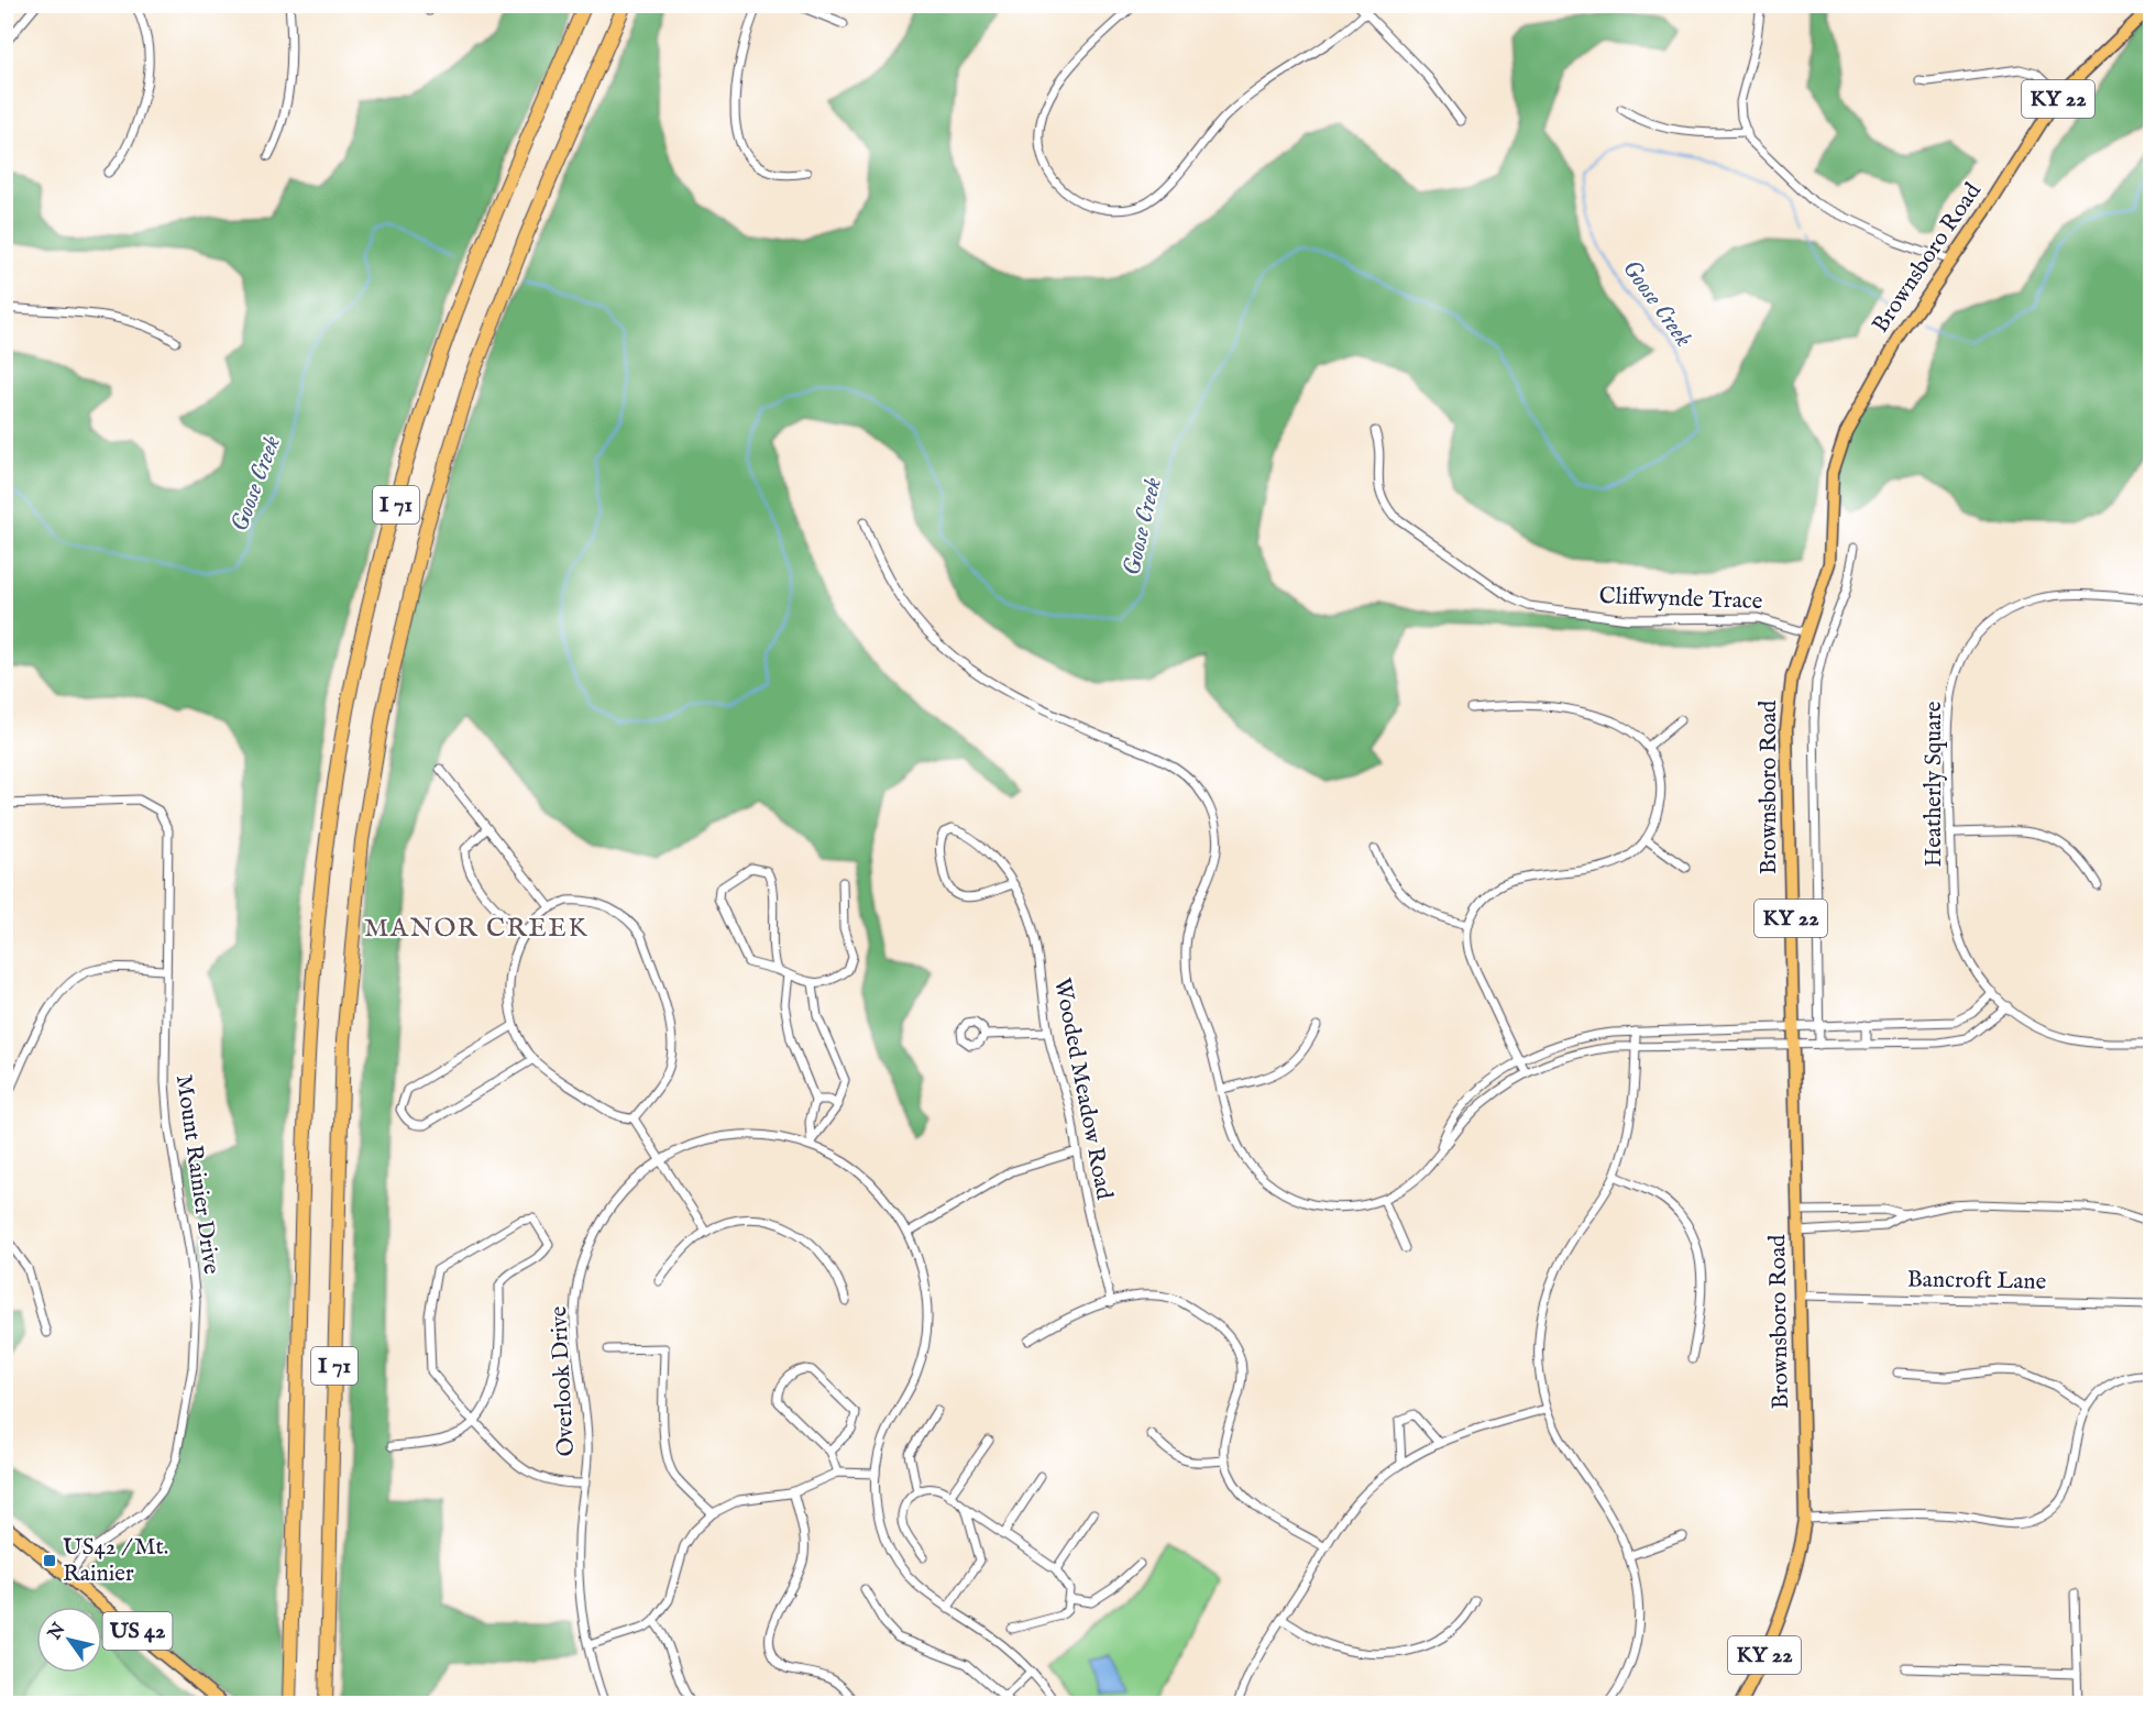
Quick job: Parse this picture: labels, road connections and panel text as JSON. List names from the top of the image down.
{
  "streets": {
    "highway": ["I 71"],
    "main road": ["KY 22", "Brownsboro Road", "US 42"],
    "street": [
      "Cliffwynde Trace",
      "Heatherly Square",
      "Wooded Meadow Road",
      "Mount Rainier Drive",
      "Bancroft Lane",
      "Overlook Drive"
    ]
  },
  "crossings": [
    ["KY 22", "Brownsboro Road"],
    ["Brownsboro Road", "Cliffwynde Trace"],
    ["Brownsboro Road", "Bancroft Lane"],
    ["Mount Rainier Drive", "US 42"]
  ],
  "districts": ["MANOR CREEK"],
  "water": ["Goose Creek"],
  "places": {
    "transit": ["US42 / Mt. Rainier"]
  },
  "north": "top left"
}
